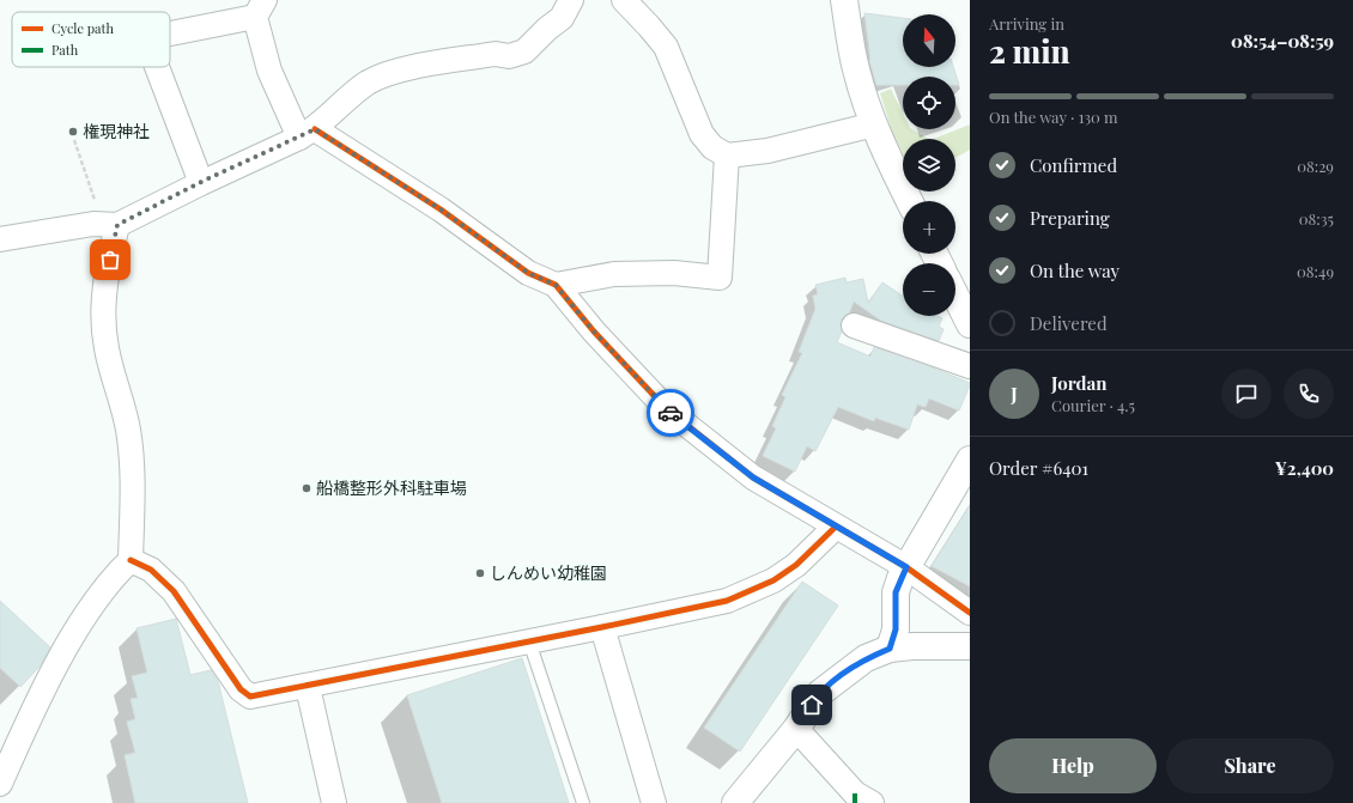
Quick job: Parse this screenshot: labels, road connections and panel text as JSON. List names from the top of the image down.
{
  "places": ["権現神社", "船橋整形外科駐車場", "しんめい幼稚園"],
  "legend": ["Cycle path", "Path"],
  "north": "top",
  "page": {
    "heading": ["2 min", "Arriving in", "08:54–08:59"],
    "panel": [
      "Jordan",
      "Courier · 4.5",
      "Order #6401",
      "¥2,400"
    ],
    "map_buttons": ["+", "−"],
    "bar": "On the way · 130 m",
    "list": [
      ["Confirmed", "08:29"],
      ["Preparing", "08:35"],
      ["On the way", "08:49"],
      "Delivered"
    ],
    "round": "J",
    "buttons": ["Help", "Share"]
  }
}
